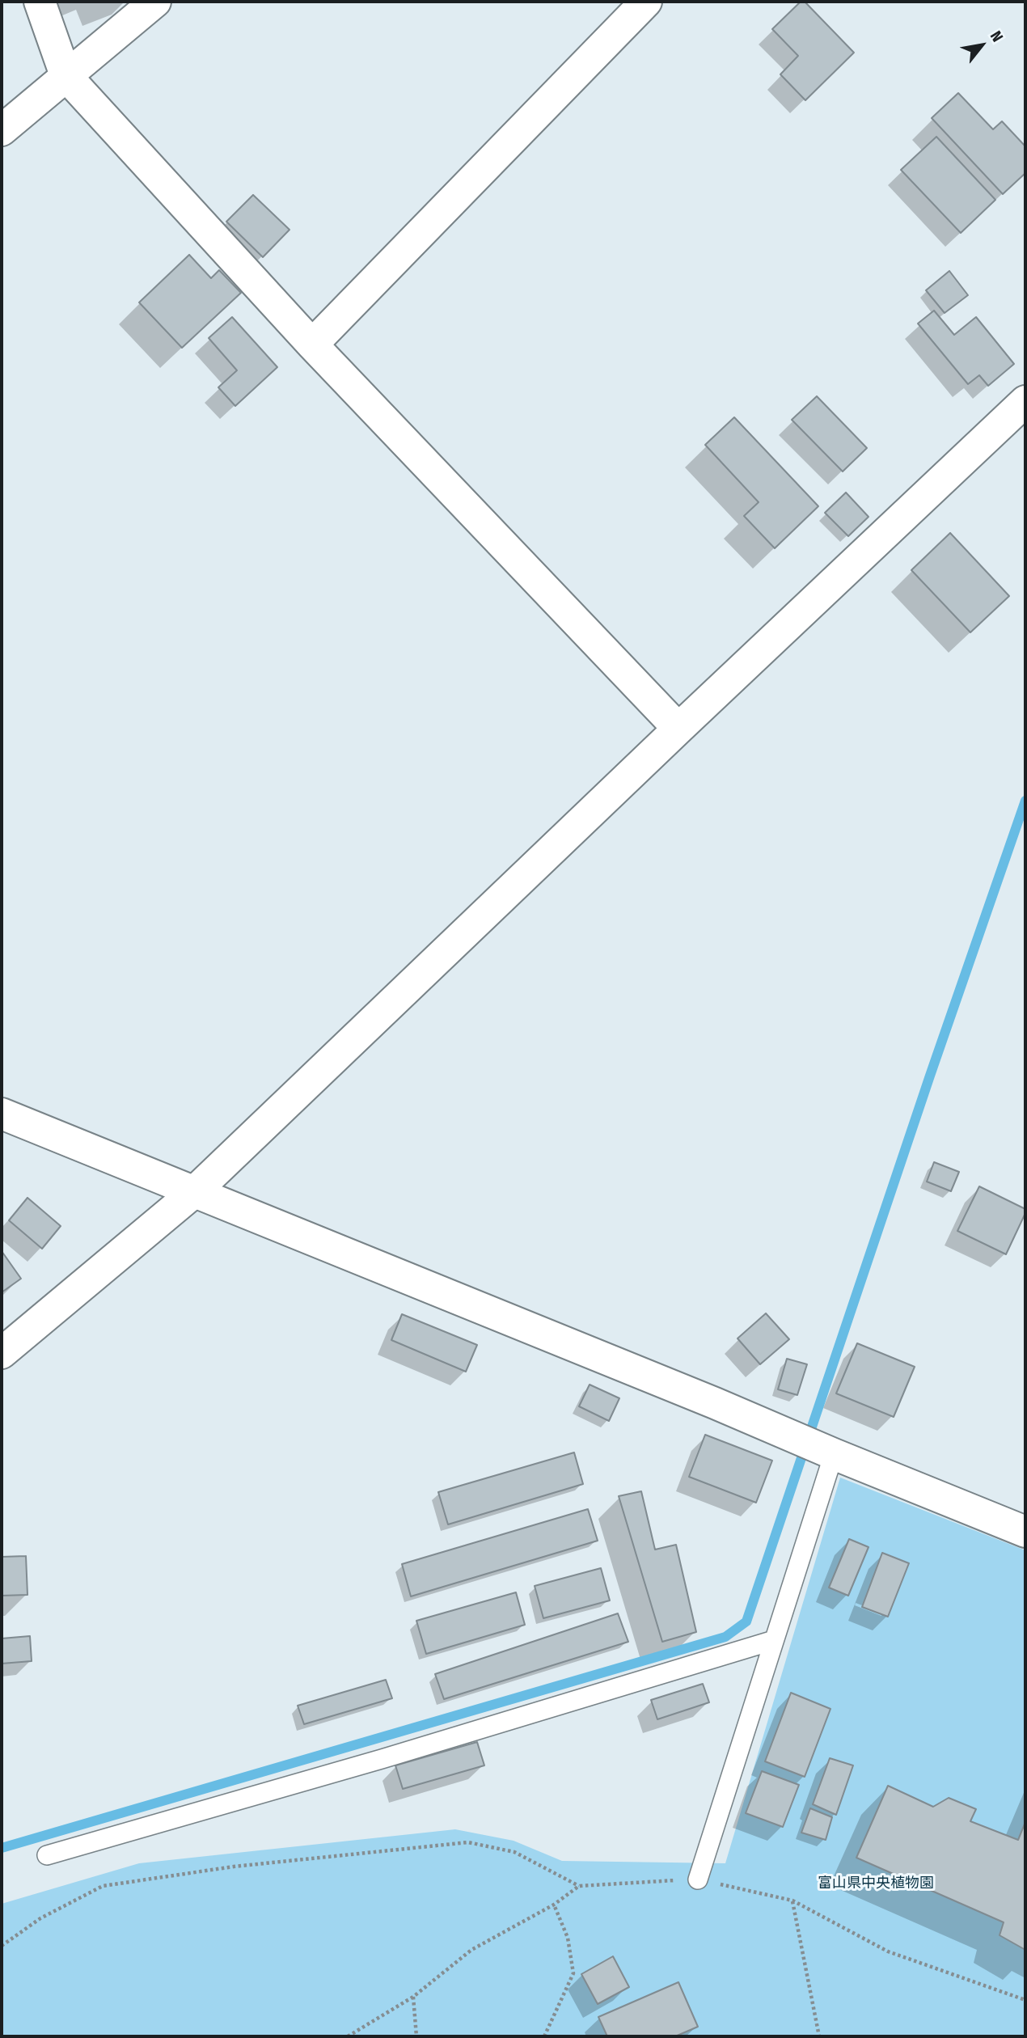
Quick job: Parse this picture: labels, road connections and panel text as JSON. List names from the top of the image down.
{
  "parks": ["富山県中央植物園"],
  "north": "top right"
}
